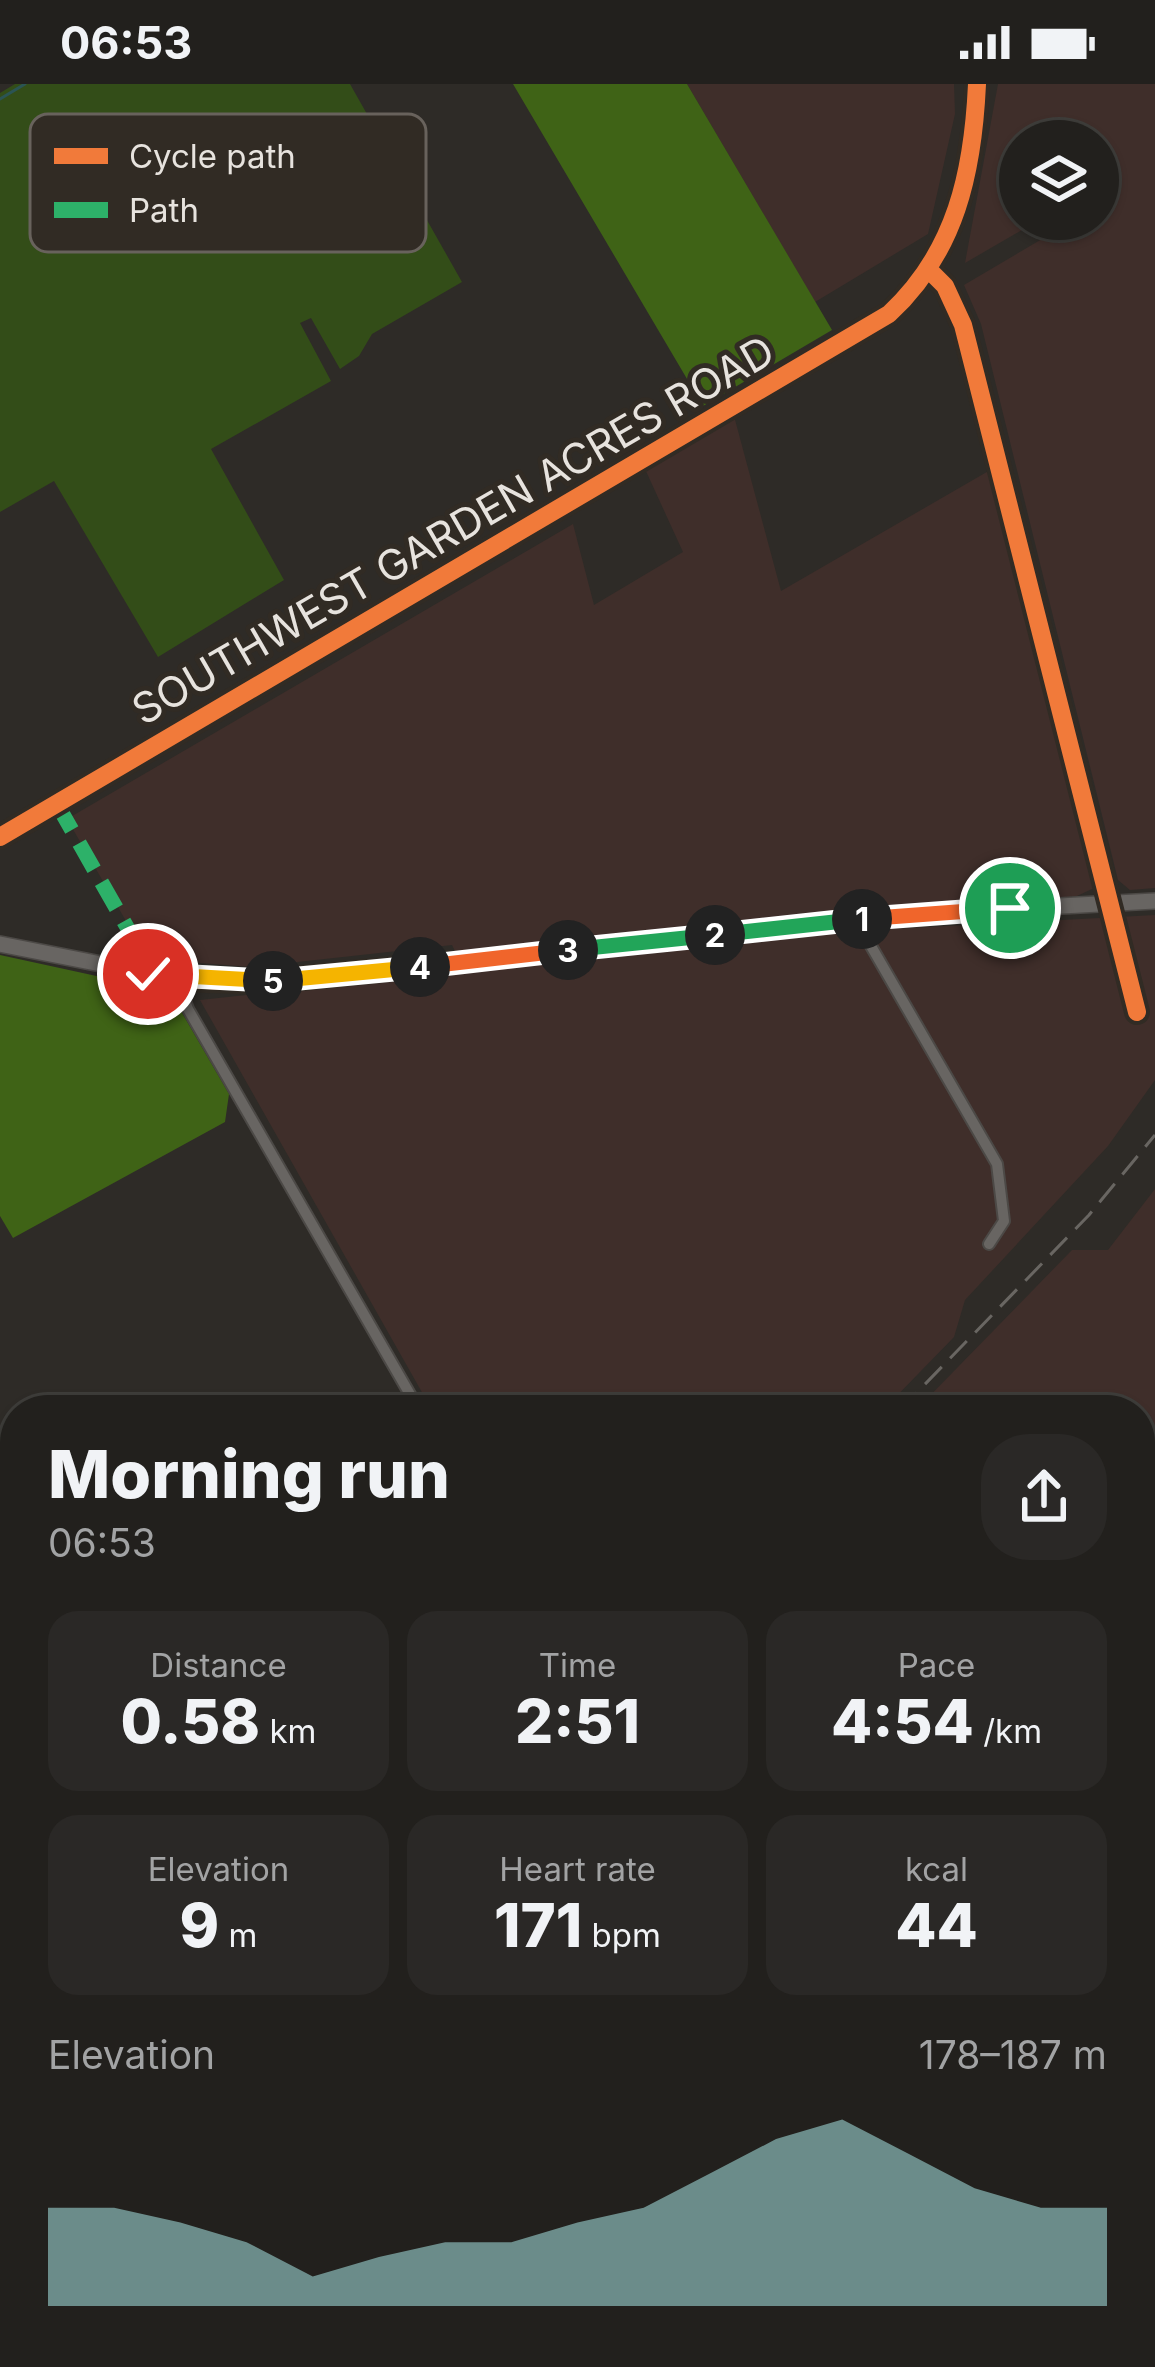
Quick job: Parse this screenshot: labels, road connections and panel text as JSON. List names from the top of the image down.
{
  "streets": {
    "street": ["SOUTHWEST GARDEN ACRES ROAD"]
  },
  "legend": ["Cycle path", "Path"],
  "page": {
    "status": "06:53",
    "pins": [
      "1",
      "2",
      "3",
      "4",
      "5"
    ],
    "heading": ["Morning run", "06:53"],
    "stats": [
      ["Distance", "0.58 km"],
      ["Time", "2:51"],
      ["Pace", "4:54 /km"],
      ["Elevation", "9 m"],
      ["Heart rate", "171 bpm"],
      ["kcal", "44"]
    ],
    "chart": ["Elevation", "178–187 m"]
  }
}
